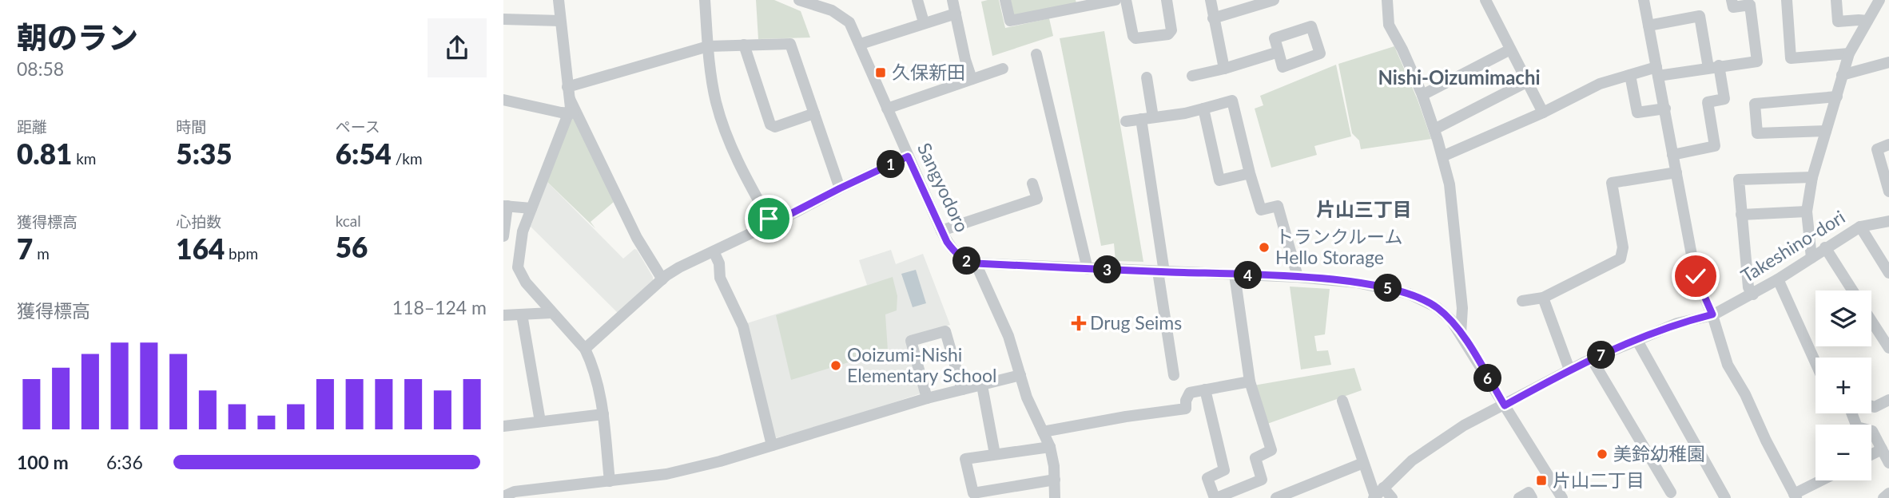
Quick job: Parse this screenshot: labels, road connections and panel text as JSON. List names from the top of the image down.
{
  "streets": {
    "street": ["Sangyodoro", "Takeshino-dori"]
  },
  "crossings": [
    ["Sangyodoro", "Takeshino-dori"]
  ],
  "districts": ["Nishi-Oizumimachi", "片山三丁目"],
  "places": {
    "transit": ["久保新田", "片山二丁目"],
    "other": ["トランクルーム Hello Storage", "Ooizumi-Nishi Elementary School", "美鈴幼稚園"],
    "health": ["Drug Seims"]
  },
  "page": {
    "heading": ["朝のラン", "08:58"],
    "stats": [
      ["距離", "0.81 km"],
      ["時間", "5:35"],
      ["ペース", "6:54 /km"],
      ["獲得標高", "7 m"],
      ["心拍数", "164 bpm"],
      ["kcal", "56"]
    ],
    "pins": [
      "1",
      "2",
      "3",
      "4",
      "5",
      "7",
      "6"
    ],
    "chart": ["獲得標高", "118–124 m"],
    "map_buttons": ["+", "−"],
    "list": [
      {
        "name": "100 m",
        "note": "6:36"
      }
    ]
  }
}
